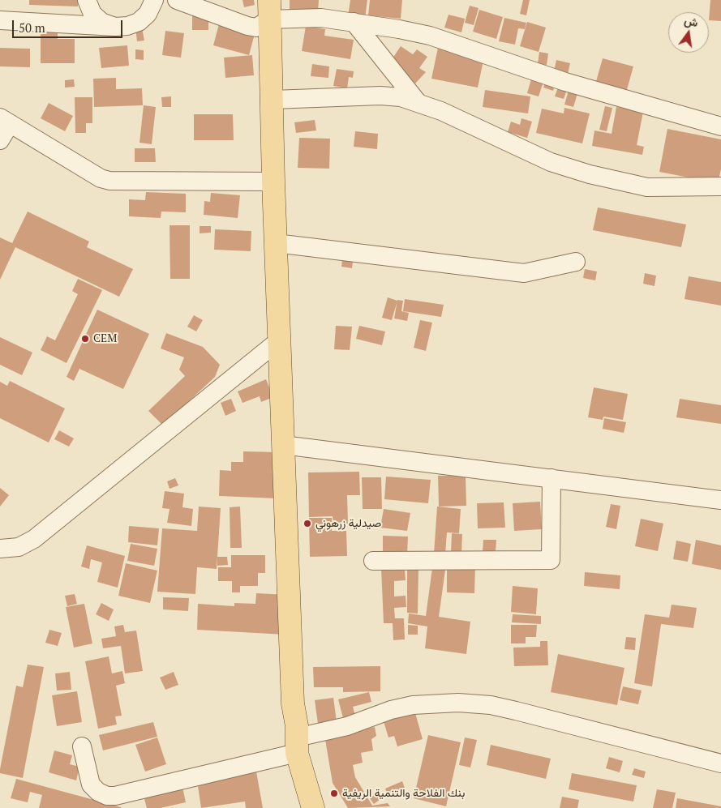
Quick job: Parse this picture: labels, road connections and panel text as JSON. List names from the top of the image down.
{
  "places": ["CEM", "صيدلية زرهوني", "بنك الفلاحة والتنمية الريفية"],
  "scale_bar": "50 m",
  "north": "top"
}
